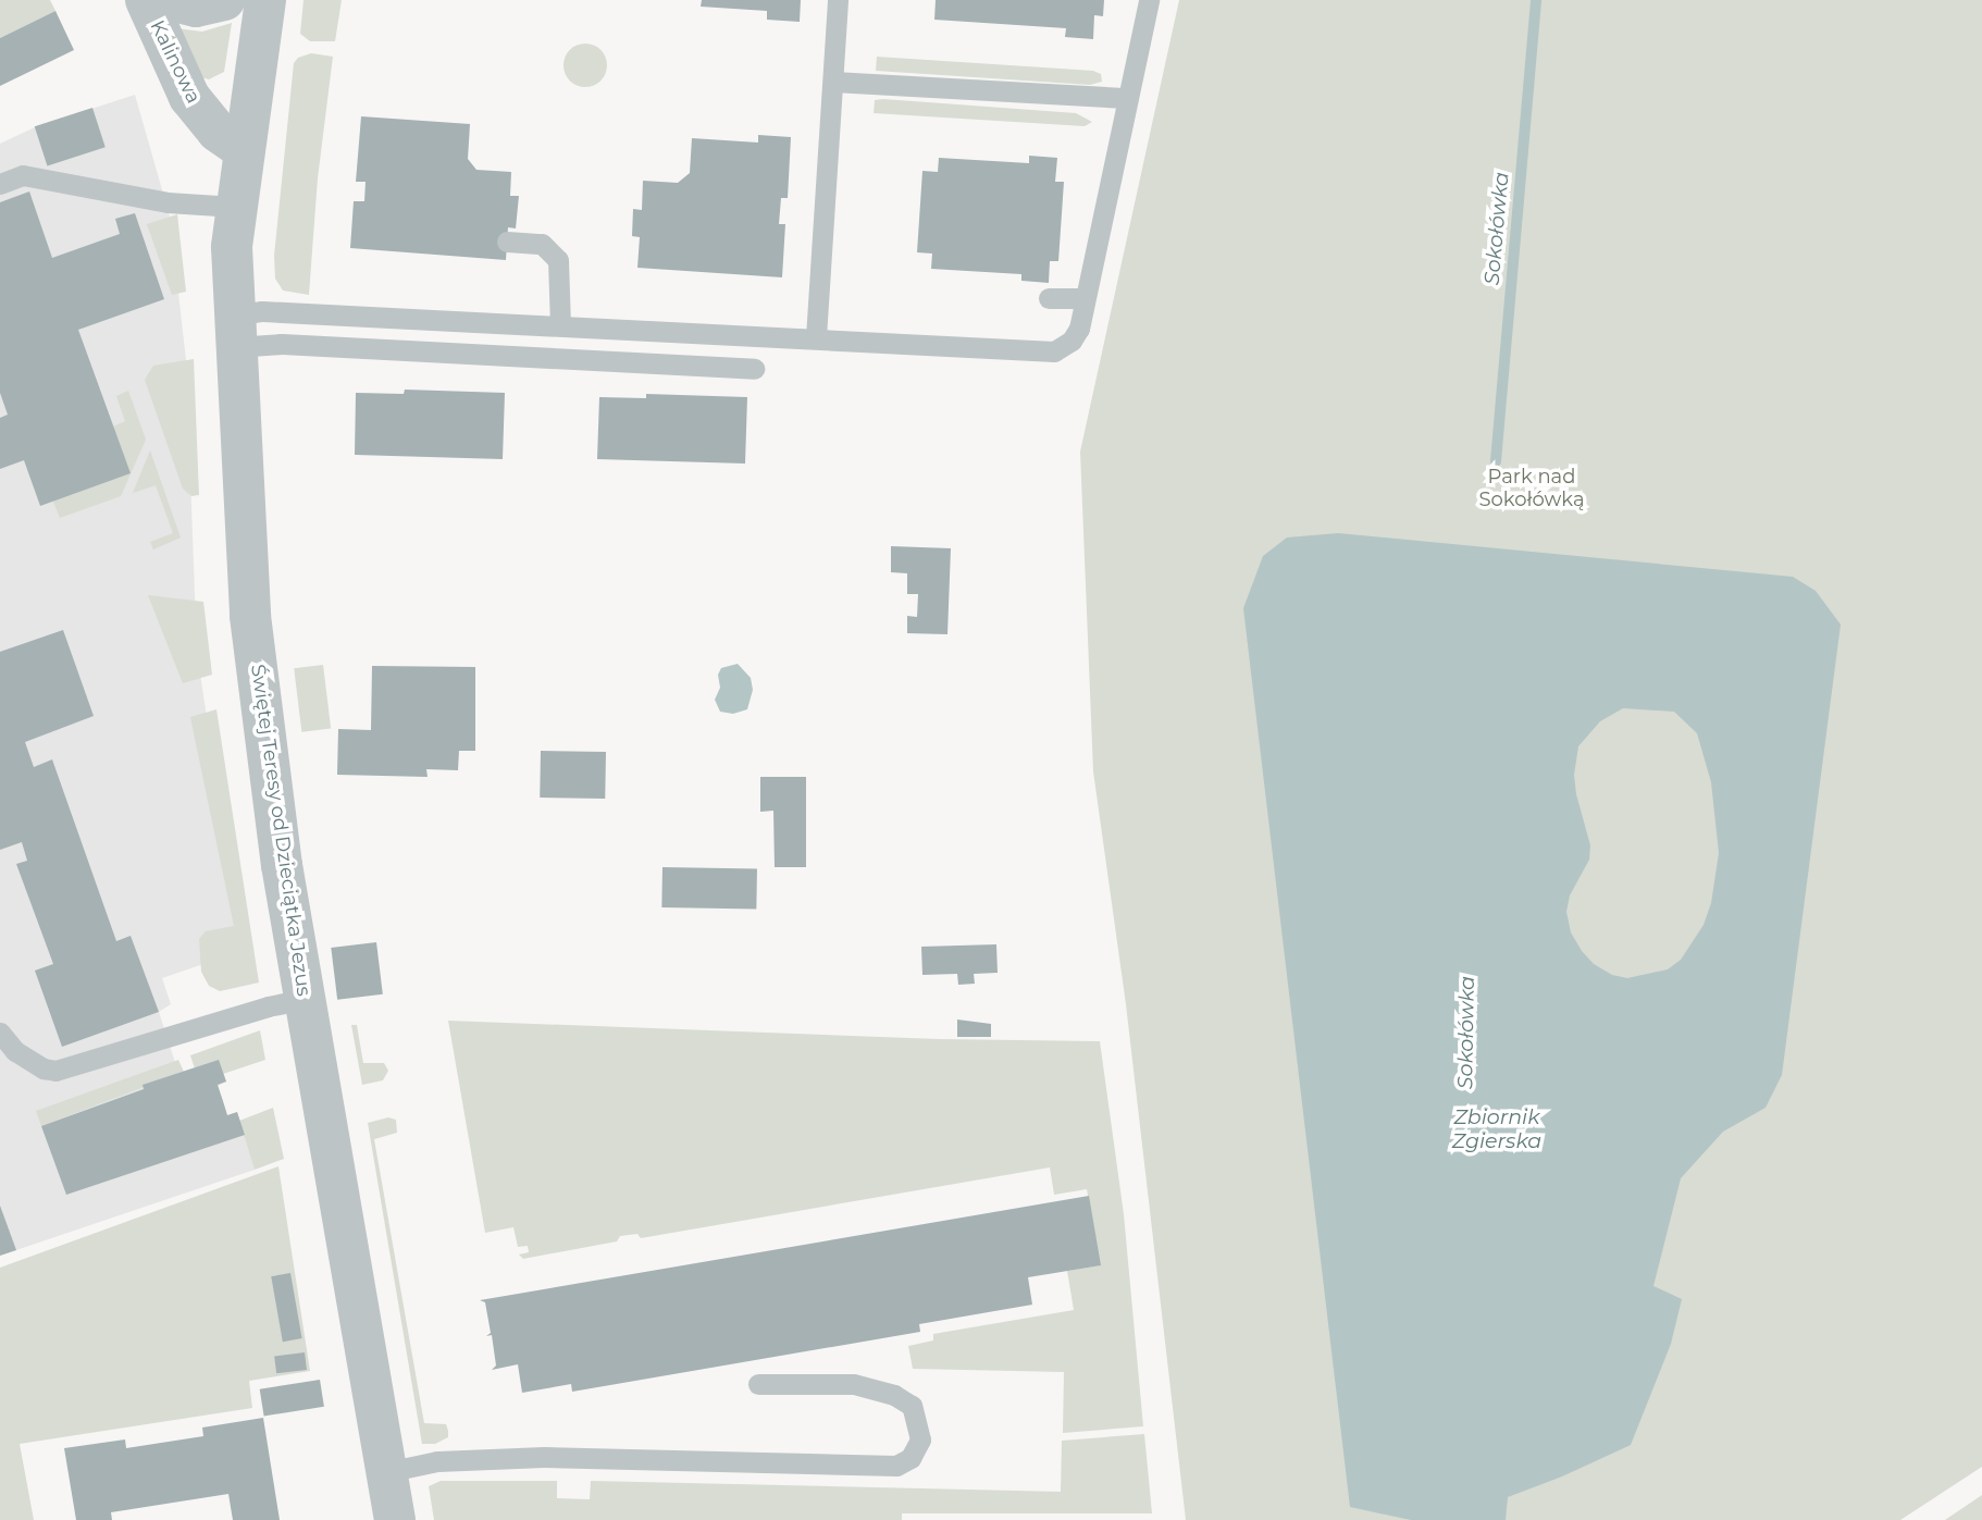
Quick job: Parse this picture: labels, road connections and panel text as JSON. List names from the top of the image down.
{
  "streets": {
    "street": ["Kalinowa", "Świętej Teresy od Dzieciątka Jezus"]
  },
  "crossings": [
    ["Kalinowa", "Świętej Teresy od Dzieciątka Jezus"]
  ],
  "water": ["Sokołówka", "Zbiornik Zgierska"],
  "parks": ["Park nad Sokołówką"]
}
